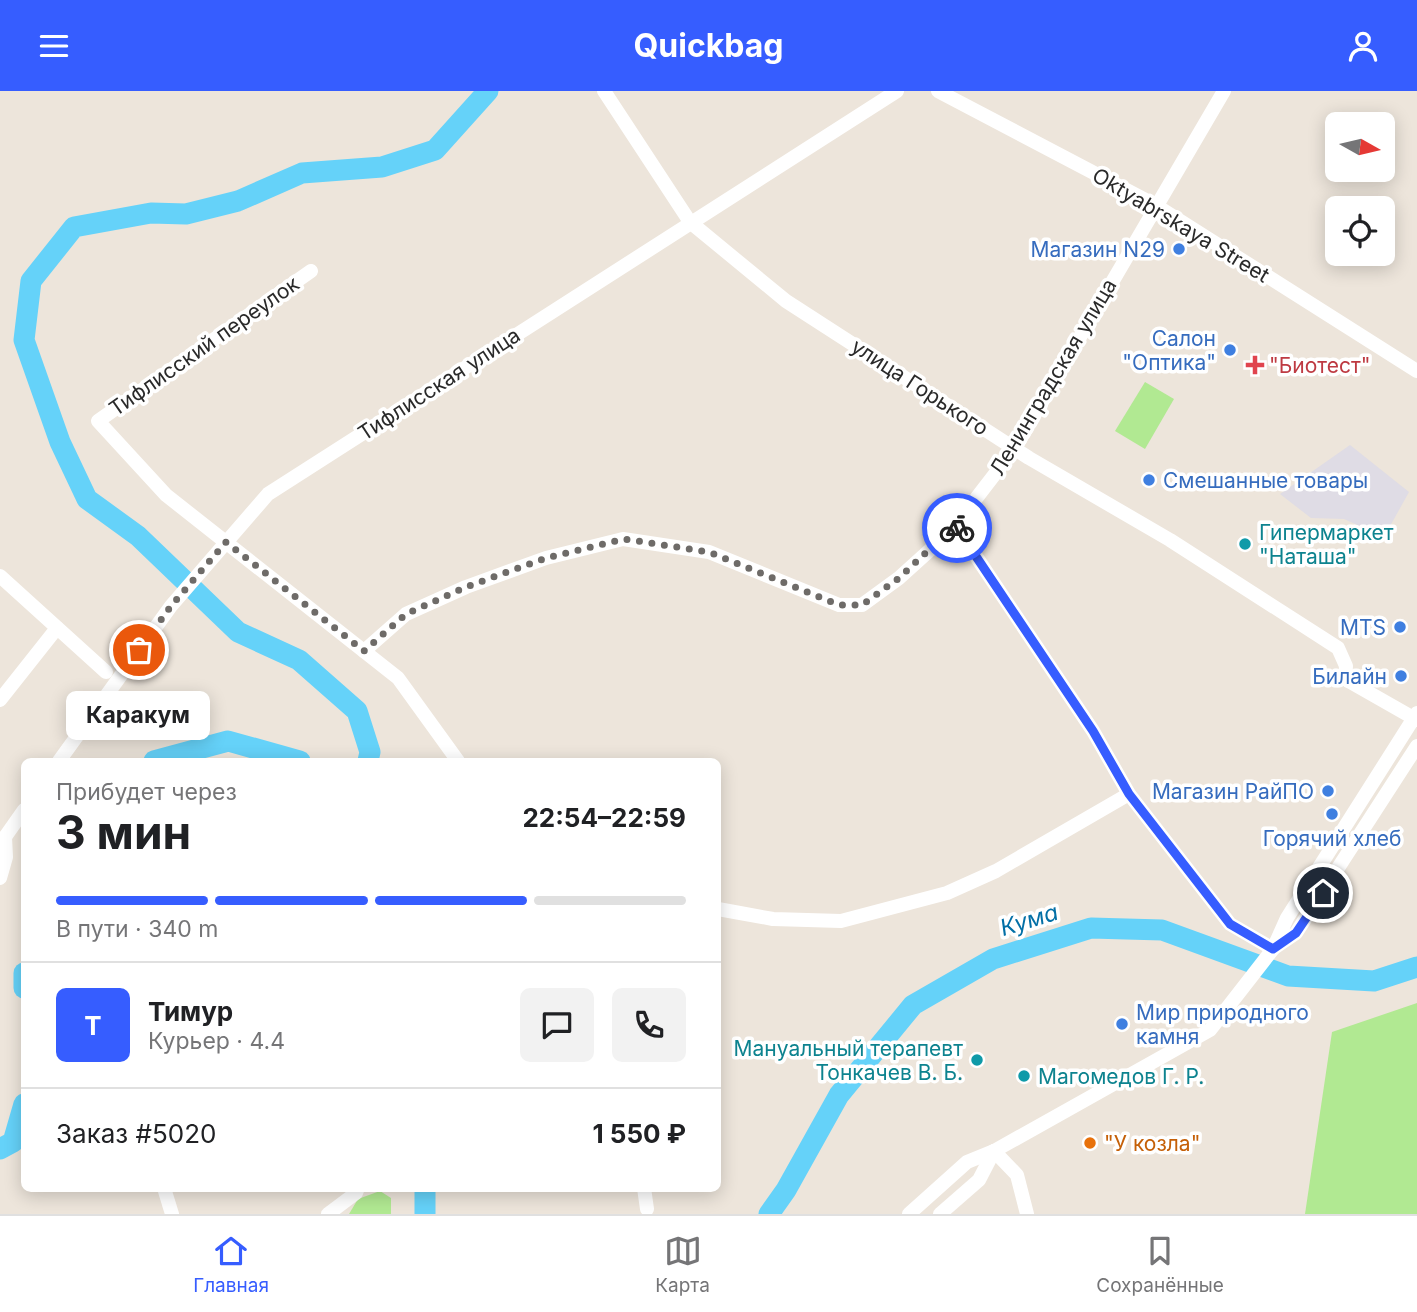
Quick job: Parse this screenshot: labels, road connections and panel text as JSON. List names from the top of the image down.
{
  "streets": {
    "street": [
      "Oktyabrskaya Street",
      "Тифлисский переулок",
      "Ленинградская улица",
      "Тифлисская улица",
      "улица Горького"
    ]
  },
  "crossings": [
    ["Oktyabrskaya Street", "Ленинградская улица"],
    ["Тифлисский переулок", "Тифлисская улица"],
    ["Ленинградская улица", "улица Горького"],
    ["Тифлисская улица", "улица Горького"]
  ],
  "water": ["Кума"],
  "places": {
    "other": [
      "Магазин N29",
      "Салон \"Оптика\"",
      "Смешанные товары",
      "Гипермаркет \"Наташа\"",
      "MTS",
      "Каракум",
      "Билайн",
      "Магазин РайПО",
      "Горячий хлеб",
      "Мир природного камня",
      "Мануальный терапевт Тонкачев В. Б.",
      "Магомедов Г. Р.",
      "\"У козла\""
    ],
    "health": ["\"Биотест\""]
  },
  "north": "right",
  "page": {
    "header": "Quickbag",
    "bubble": "Каракум",
    "heading": ["3 мин", "Прибудет через", "22:54–22:59"],
    "panel": [
      "Тимур",
      "Курьер · 4.4",
      "Заказ #5020",
      "1 550 ₽"
    ],
    "bar": "В пути · 340 m",
    "round": "Т",
    "tabs": ["Главная", "Карта", "Сохранённые"]
  }
}
